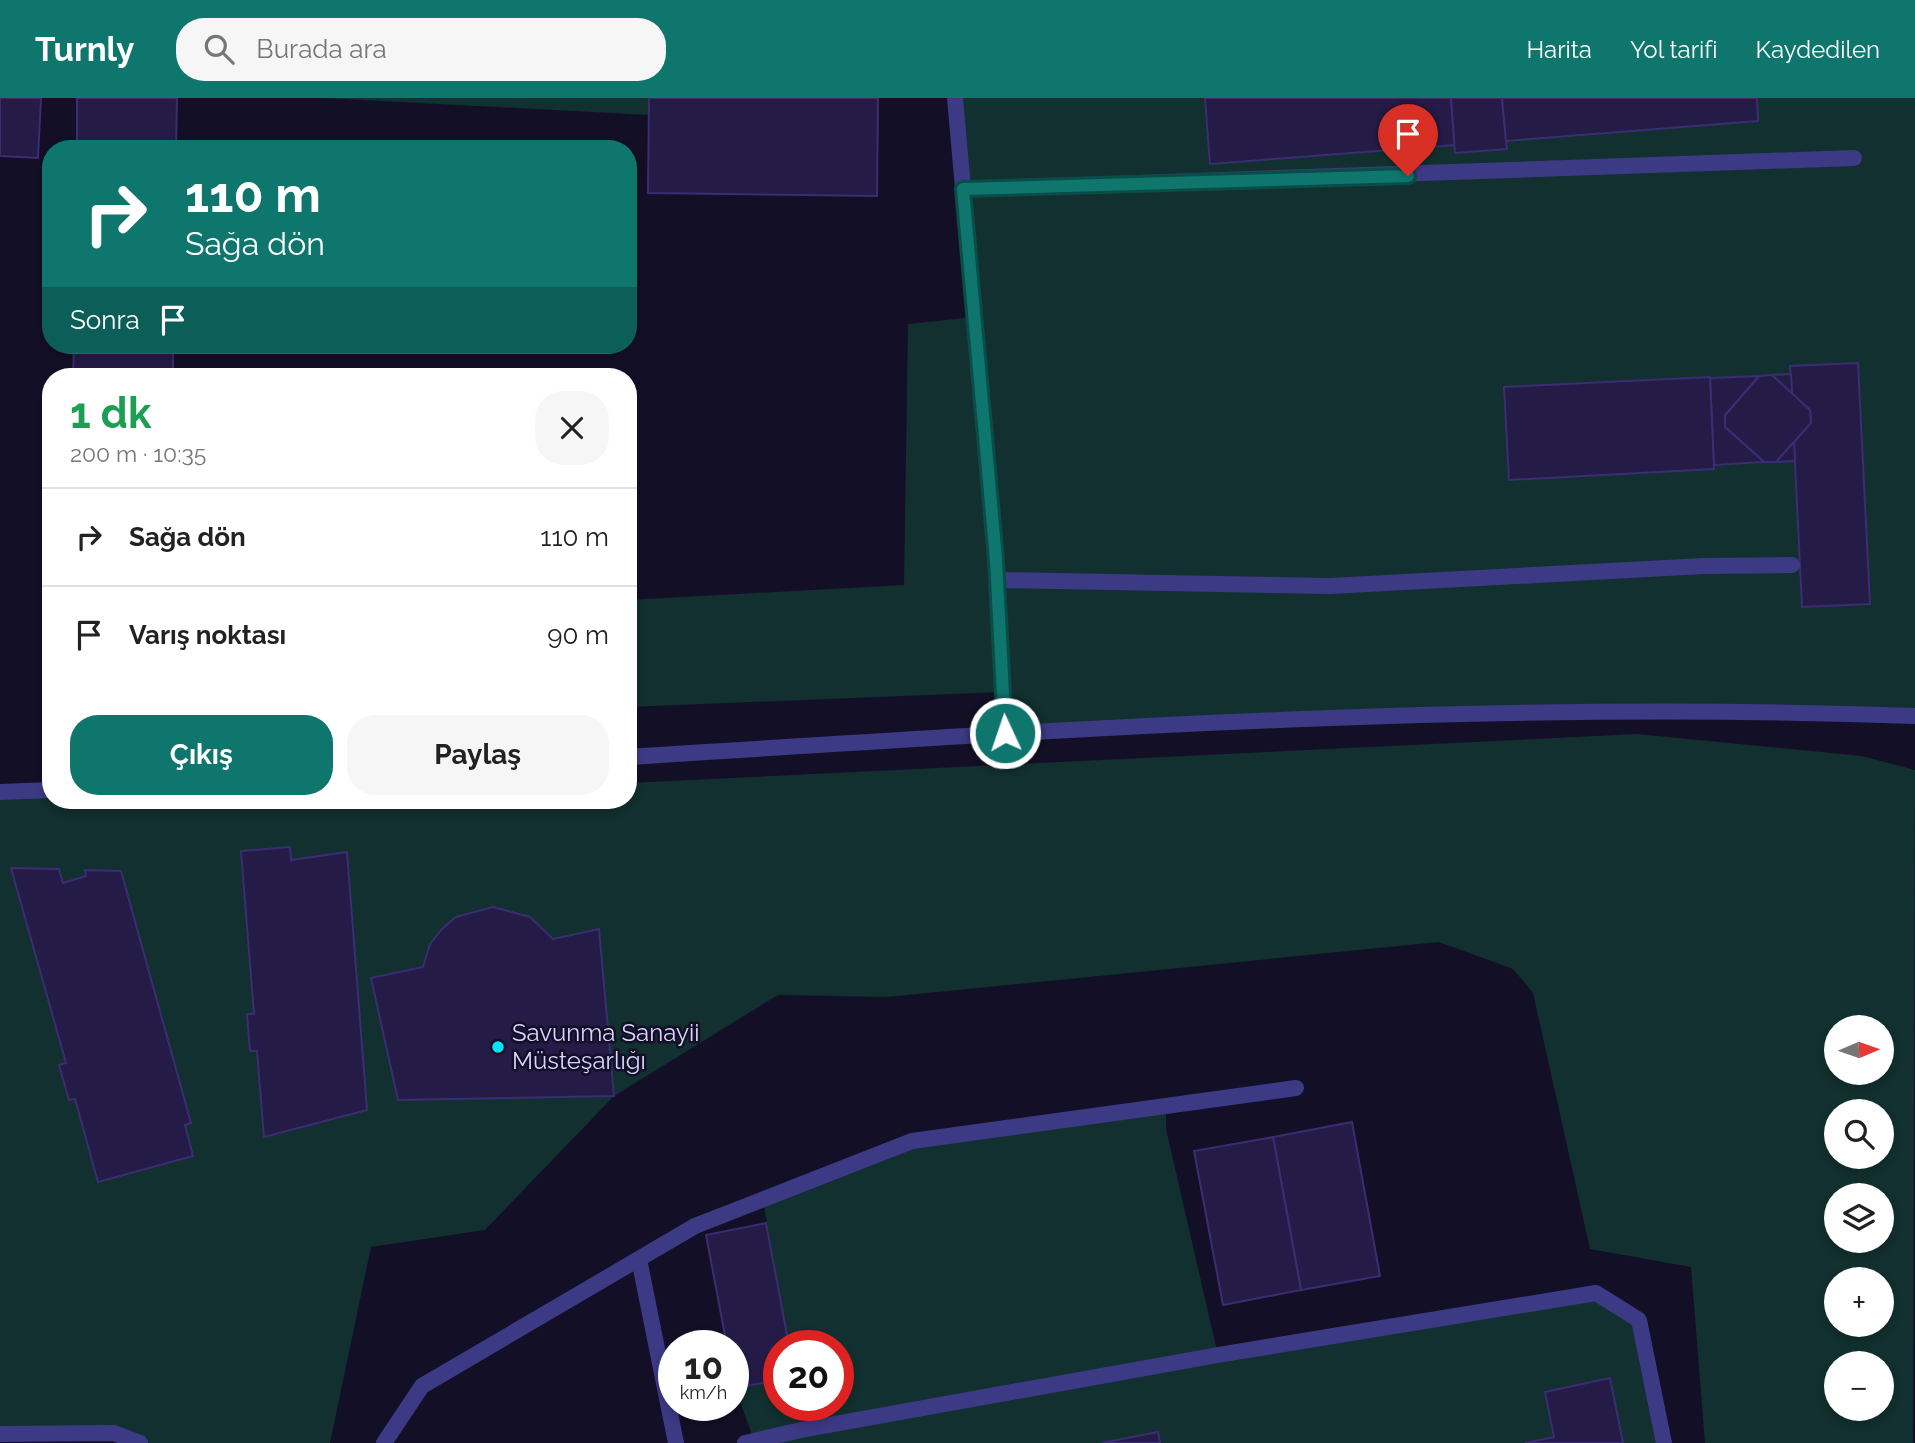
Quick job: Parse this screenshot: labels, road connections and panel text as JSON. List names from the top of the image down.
{
  "places": ["Savunma Sanayii Müsteşarlığı"],
  "north": "right",
  "page": {
    "header": "Turnly",
    "search": "Burada ara",
    "nav": ["Harita", "Yol tarifi", "Kaydedilen"],
    "turn": ["110 m", "Sağa dön"],
    "then": "Sonra",
    "heading": ["1 dk", "200 m · 10:35"],
    "list": [
      {
        "name": "Sağa dön",
        "value": "110 m"
      },
      {
        "name": "Varış noktası",
        "value": "90 m"
      }
    ],
    "buttons": ["Çıkış", "Paylaş"],
    "map_buttons": ["+", "−"],
    "speed": "10 km/h",
    "limit": "20"
  }
}
